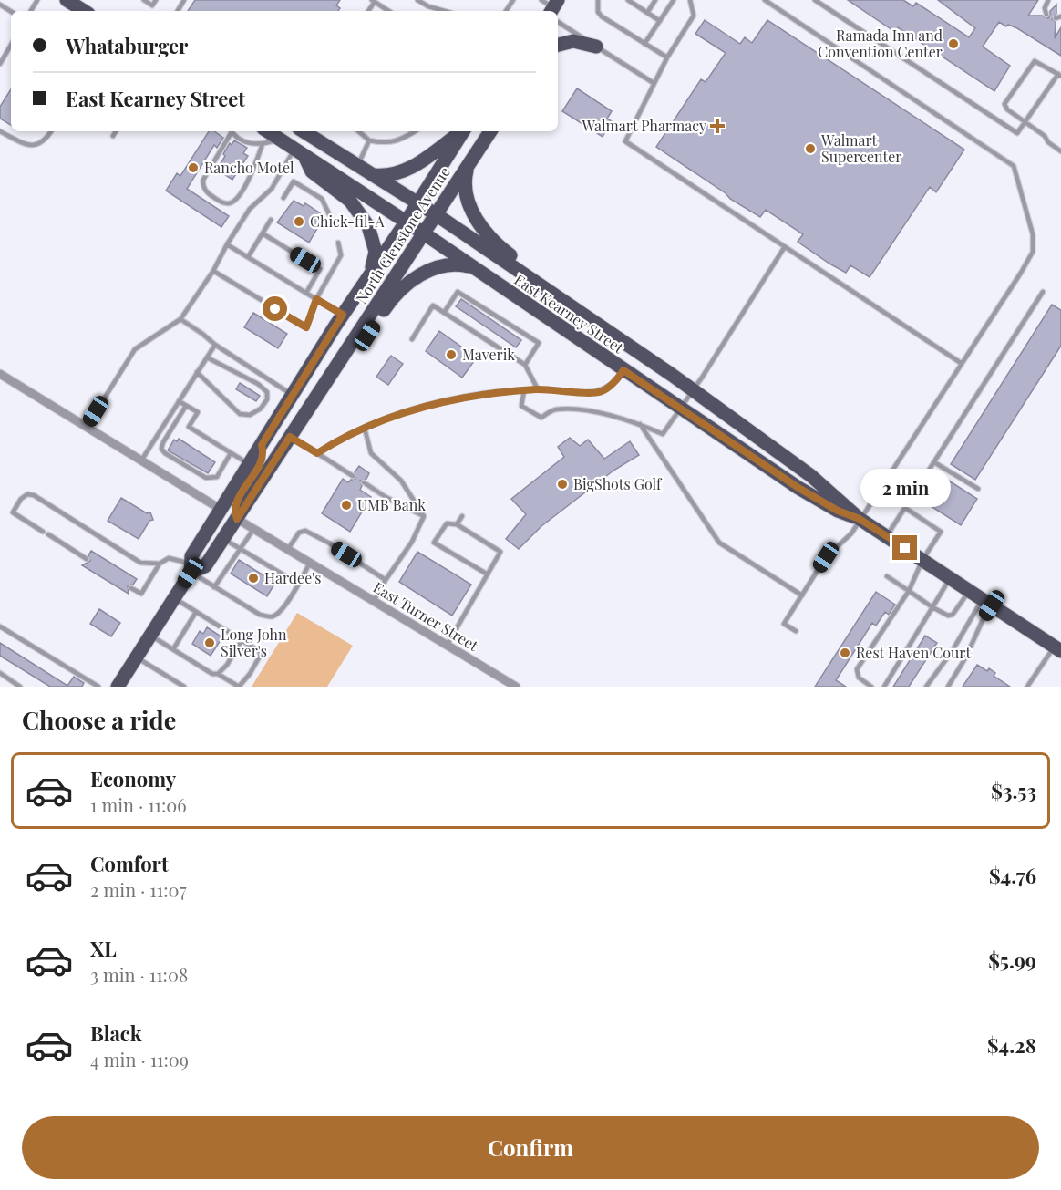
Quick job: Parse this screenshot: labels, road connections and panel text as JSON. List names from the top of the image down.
{
  "streets": {
    "main road": ["North Glenstone Avenue", "East Kearney Street"],
    "street": ["East Turner Street"]
  },
  "crossings": [
    ["North Glenstone Avenue", "East Kearney Street"],
    ["North Glenstone Avenue", "East Turner Street"]
  ],
  "places": {
    "other": [
      "Ramada Inn and Convention Center",
      "Walmart Supercenter",
      "Rancho Motel",
      "Chick-fil-A",
      "Maverik",
      "BigShots Golf",
      "UMB Bank",
      "Hardee's",
      "Long John Silver's",
      "Rest Haven Court"
    ],
    "health": ["Walmart Pharmacy"]
  },
  "page": {
    "banner": ["Whataburger", "East Kearney Street"],
    "bubble": "2 min",
    "heading": "Choose a ride",
    "list": [
      {
        "name": "Economy",
        "note": "1 min · 11:06",
        "value": "$3.53"
      },
      {
        "name": "Comfort",
        "note": "2 min · 11:07",
        "value": "$4.76"
      },
      {
        "name": "XL",
        "note": "3 min · 11:08",
        "value": "$5.99"
      },
      {
        "name": "Black",
        "note": "4 min · 11:09",
        "value": "$4.28"
      }
    ],
    "buttons": "Confirm"
  }
}
